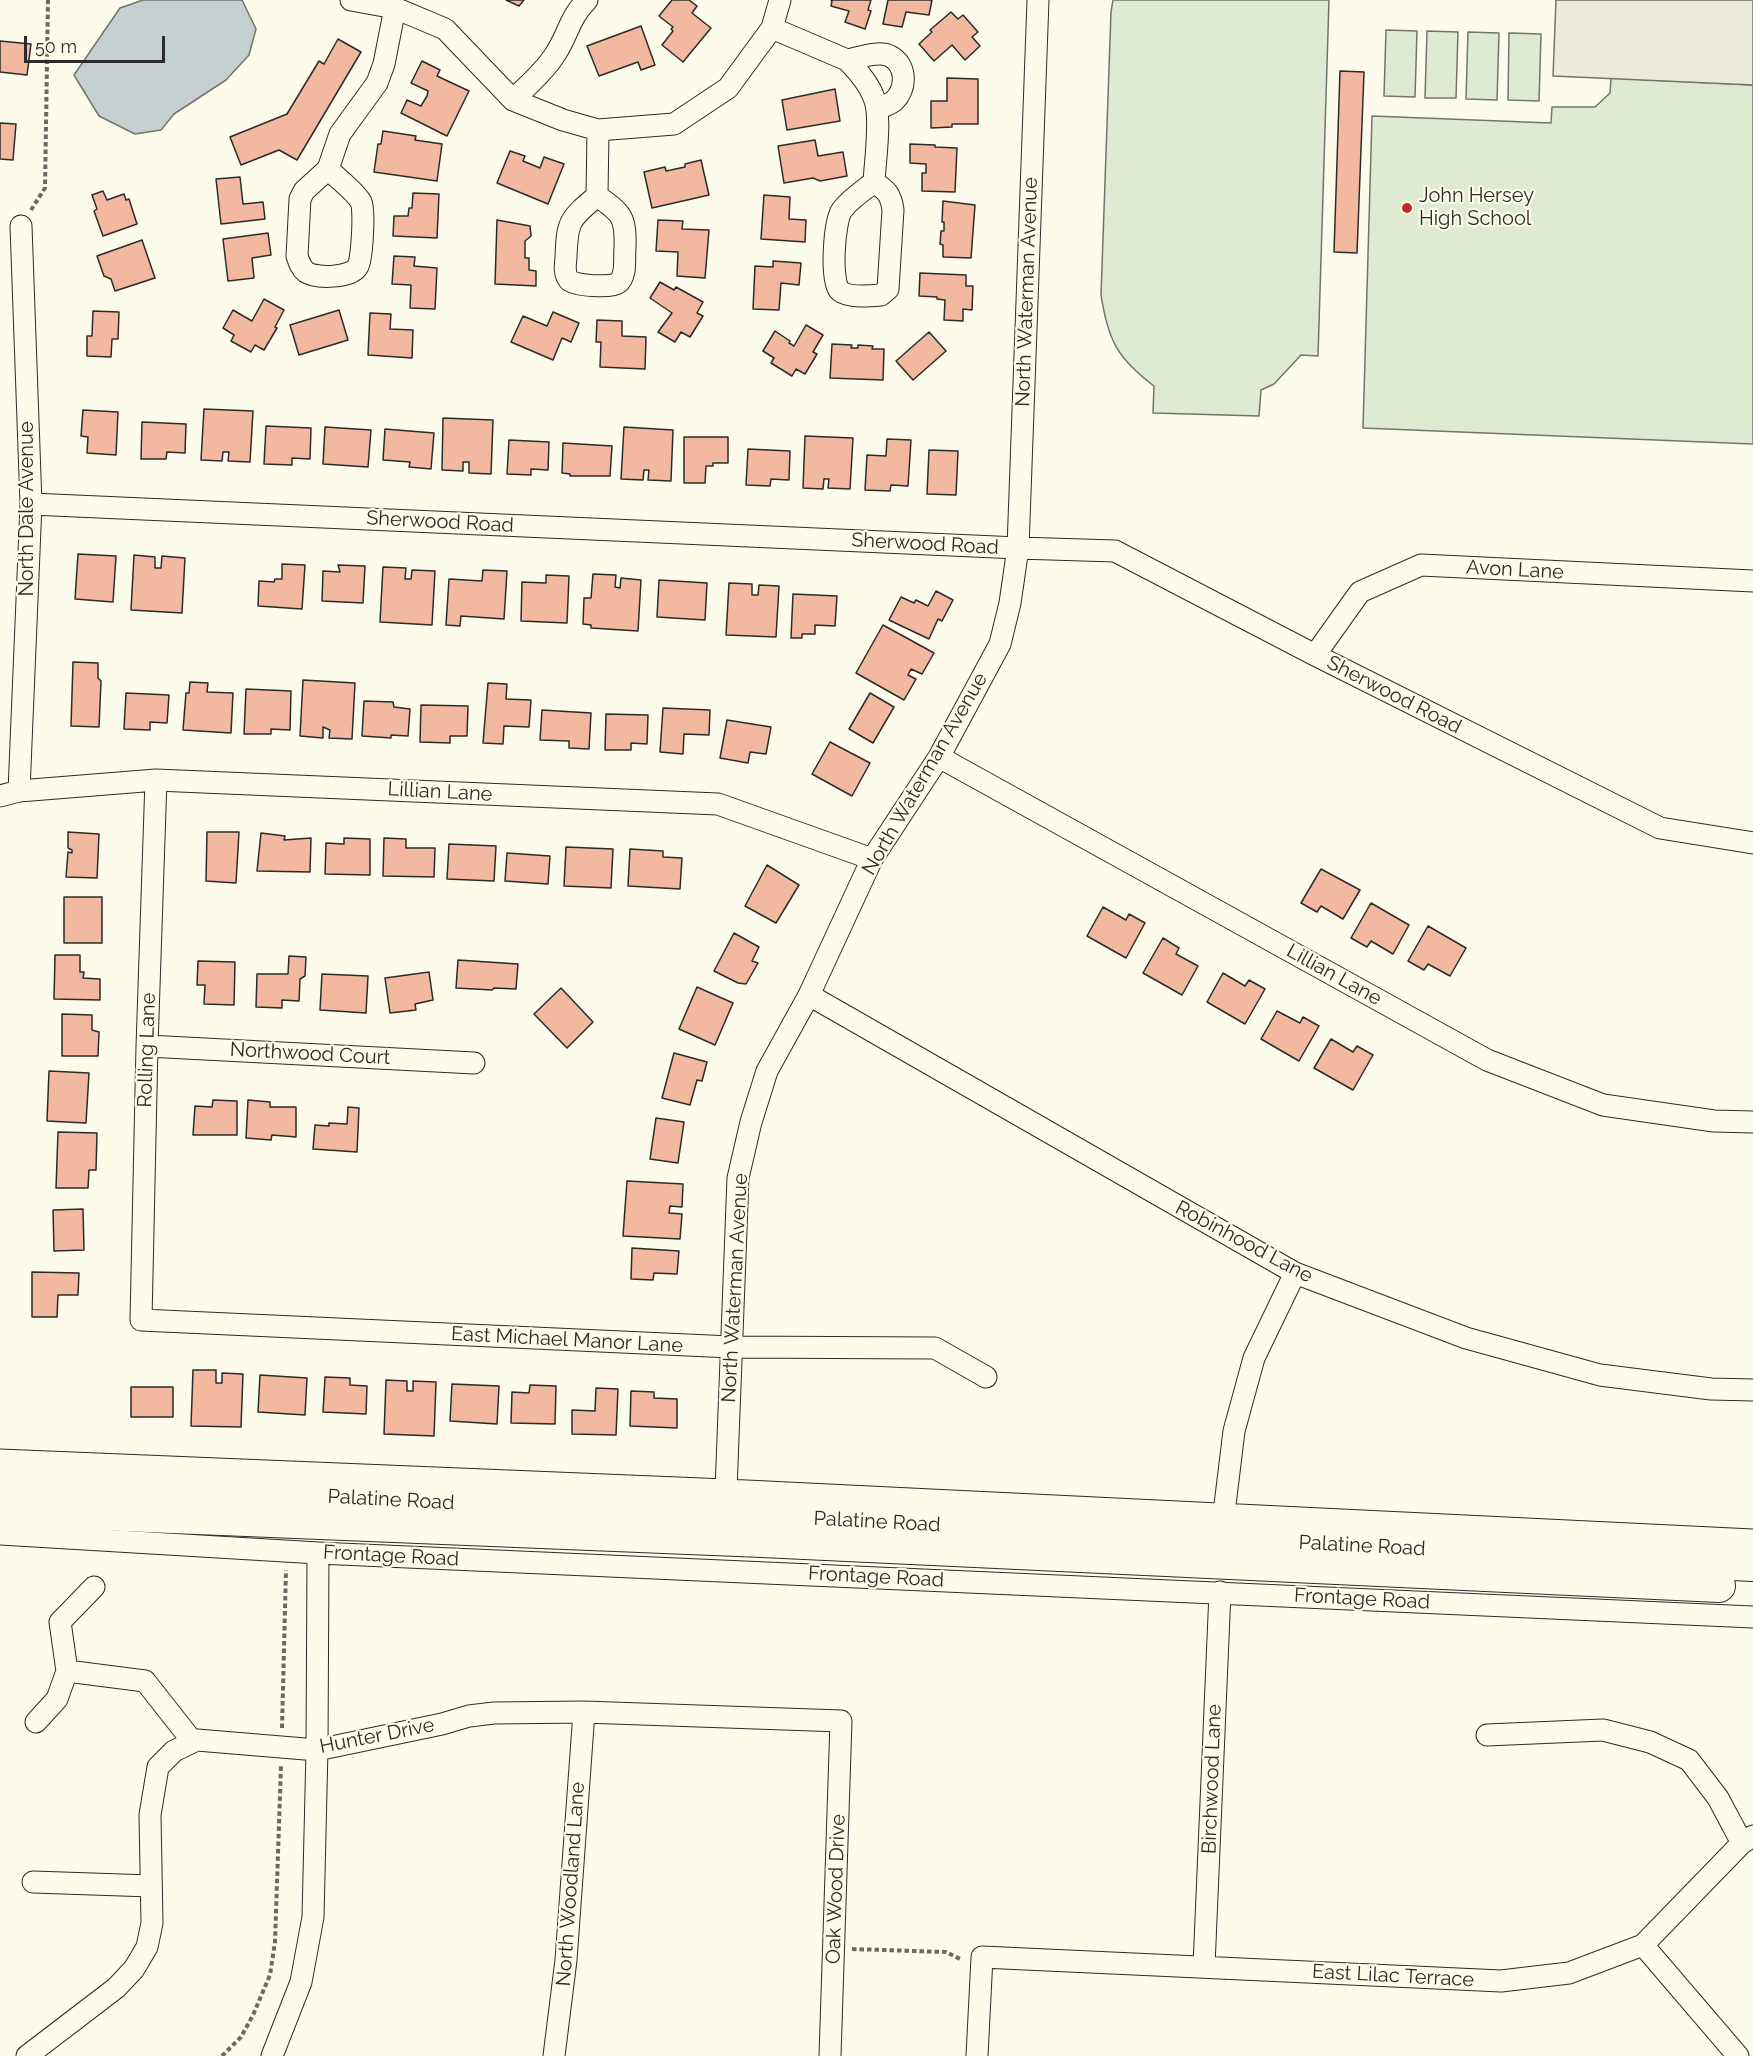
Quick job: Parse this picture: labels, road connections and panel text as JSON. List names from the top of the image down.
{
  "streets": {
    "highway": ["Palatine Road"],
    "street": [
      "North Waterman Avenue",
      "North Dale Avenue",
      "Sherwood Road",
      "Avon Lane",
      "Lillian Lane",
      "Rolling Lane",
      "Northwood Court",
      "Robinhood Lane",
      "East Michael Manor Lane",
      "Frontage Road",
      "Hunter Drive",
      "Birchwood Lane",
      "North Woodland Lane",
      "Oak Wood Drive",
      "East Lilac Terrace"
    ]
  },
  "crossings": [
    ["North Waterman Avenue", "Sherwood Road"],
    ["North Waterman Avenue", "Lillian Lane"],
    ["North Waterman Avenue", "Robinhood Lane"],
    ["North Waterman Avenue", "East Michael Manor Lane"],
    ["North Dale Avenue", "Sherwood Road"],
    ["North Dale Avenue", "Lillian Lane"],
    ["Sherwood Road", "Avon Lane"],
    ["Lillian Lane", "Rolling Lane"],
    ["Rolling Lane", "Northwood Court"],
    ["Rolling Lane", "East Michael Manor Lane"],
    ["Frontage Road", "Birchwood Lane"],
    ["Hunter Drive", "North Woodland Lane"],
    ["Hunter Drive", "Oak Wood Drive"],
    ["Birchwood Lane", "East Lilac Terrace"]
  ],
  "places": ["John Hersey High School"],
  "scale_bar": "50 m"
}
